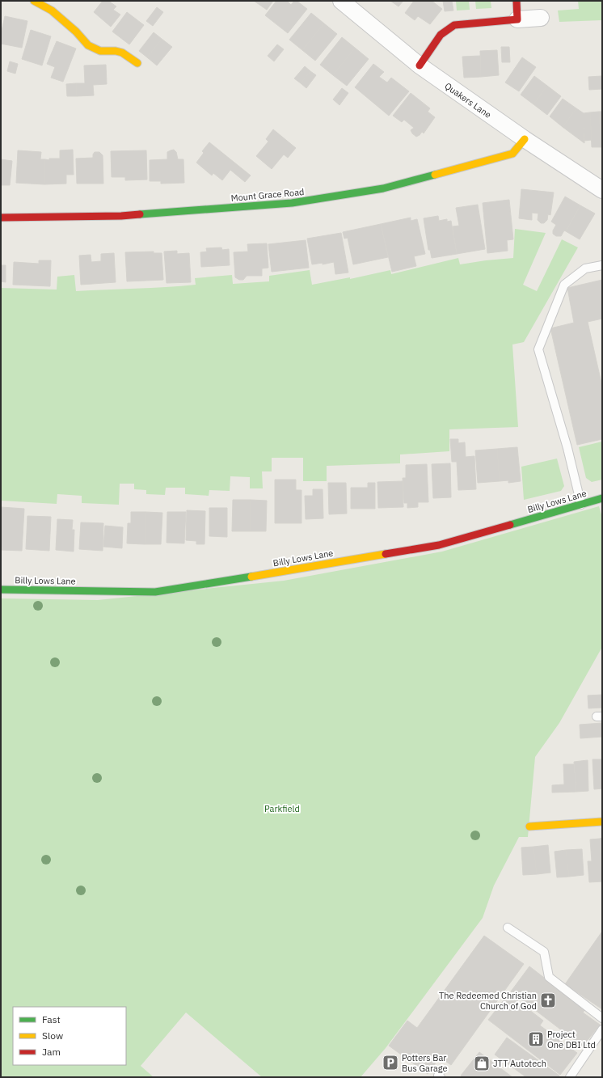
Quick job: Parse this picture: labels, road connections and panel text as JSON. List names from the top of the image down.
{
  "streets": {
    "street": ["Quakers Lane", "Mount Grace Road", "Billy Lows Lane"]
  },
  "crossings": [
    ["Quakers Lane", "Mount Grace Road"]
  ],
  "parks": ["Parkfield"],
  "places": {
    "church": ["The Redeemed Christian Church of God"],
    "building": ["Project One DBI Ltd"],
    "parking": ["Potters Bar Bus Garage"],
    "shop": ["JTT Autotech"]
  },
  "legend": ["Fast", "Slow", "Jam"]
}
